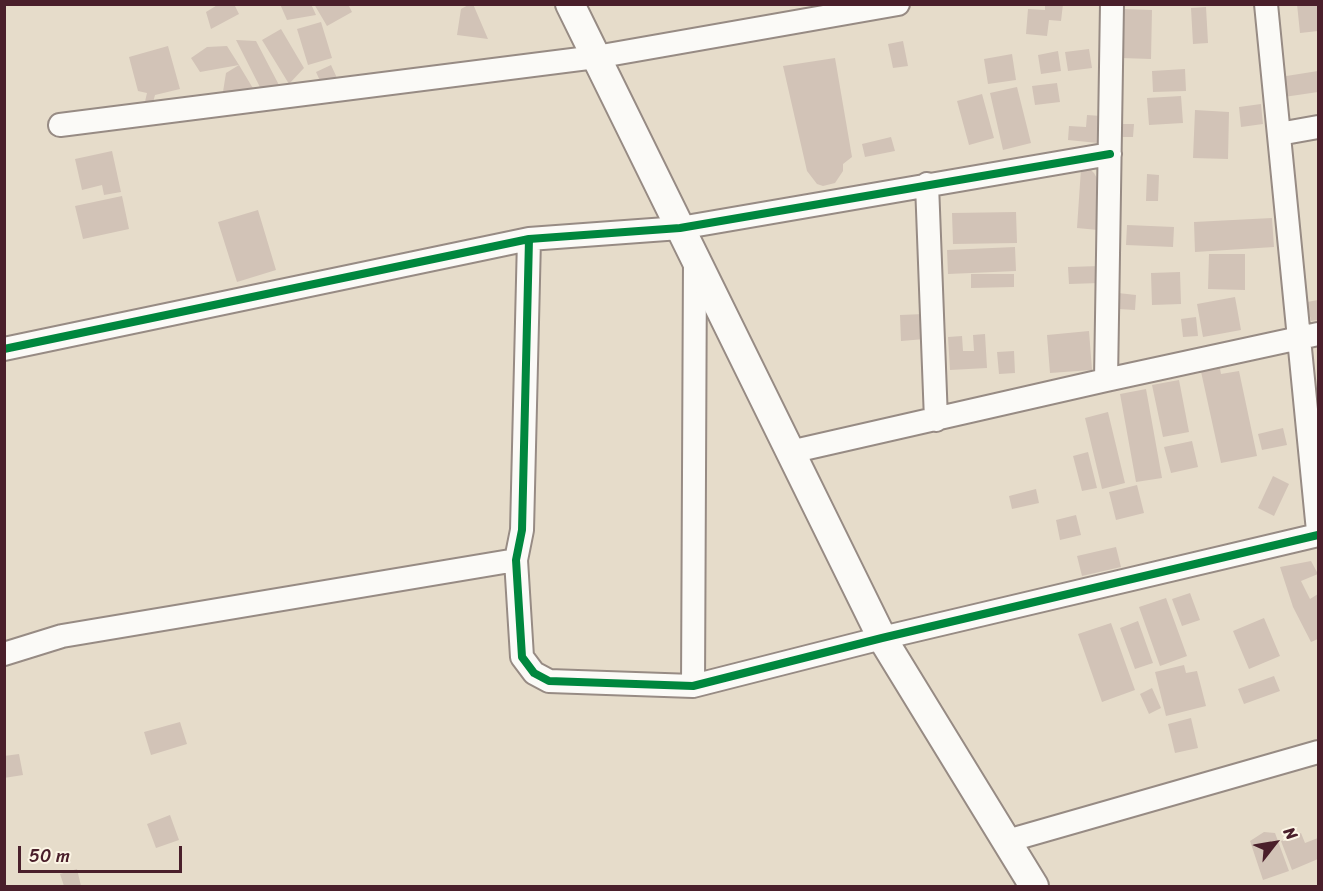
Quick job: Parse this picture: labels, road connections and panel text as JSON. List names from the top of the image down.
{
  "scale_bar": "50 m",
  "north": "top right"
}
